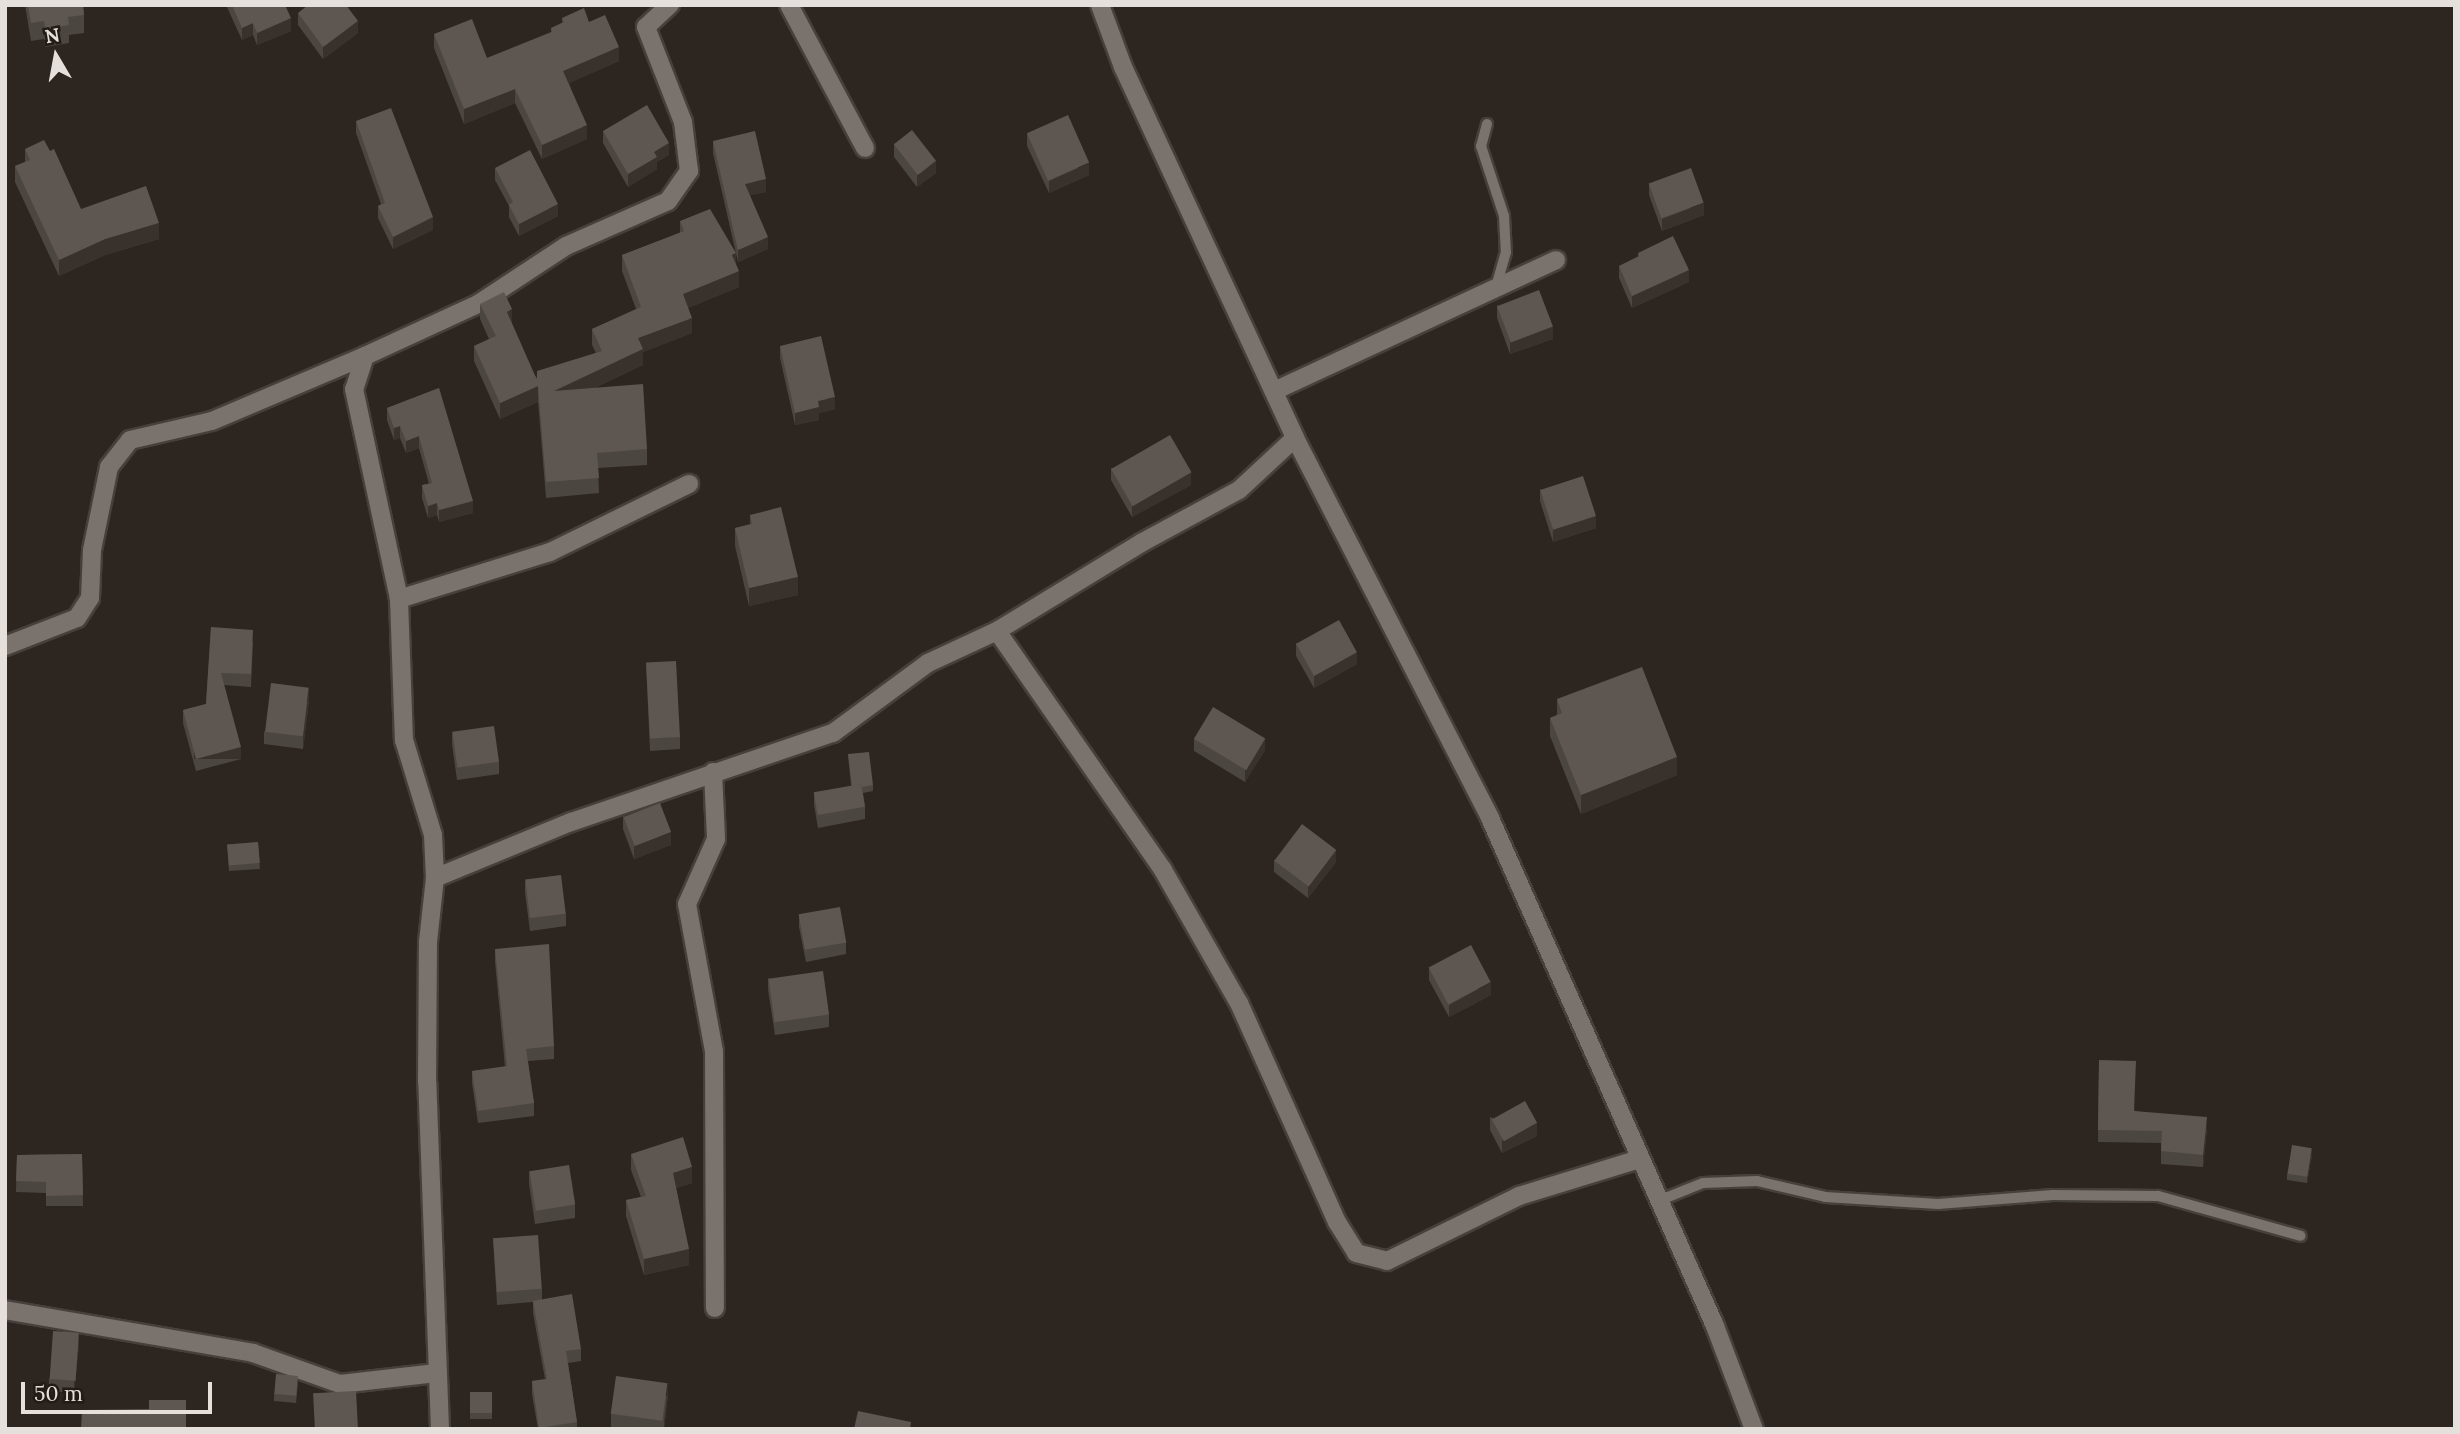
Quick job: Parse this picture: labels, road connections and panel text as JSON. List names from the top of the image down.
{
  "scale_bar": "50 m",
  "north": "top"
}
